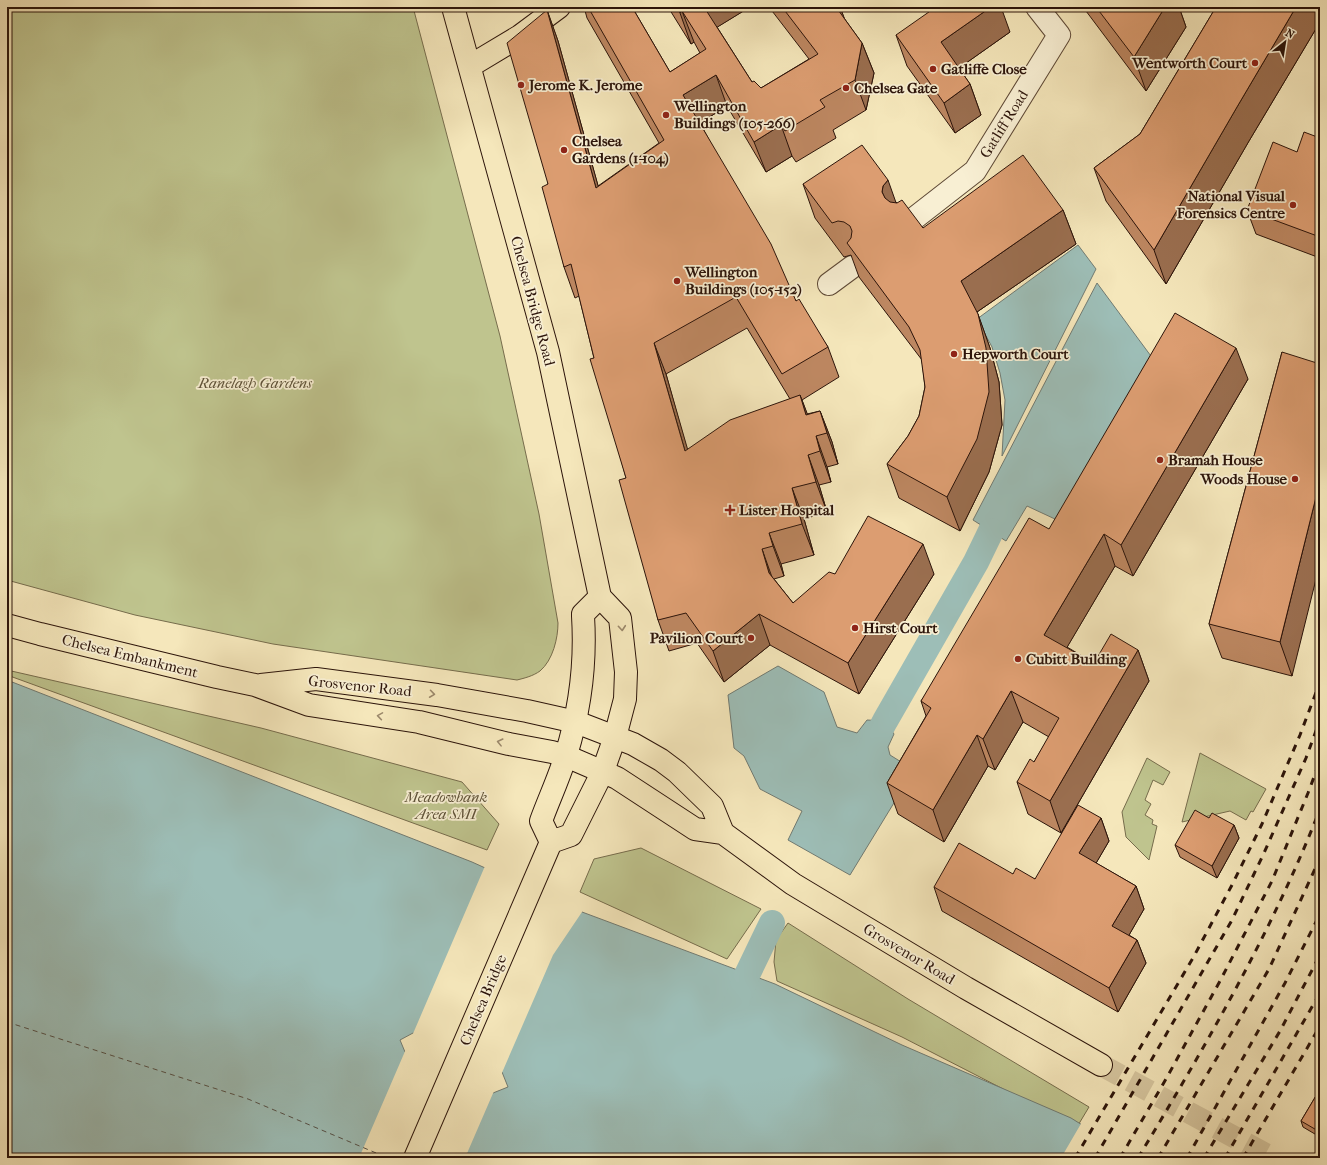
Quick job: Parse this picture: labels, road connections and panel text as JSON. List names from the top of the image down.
{
  "streets": {
    "main road": [
      "Chelsea Bridge Road",
      "Chelsea Embankment",
      "Grosvenor Road",
      "Chelsea Bridge"
    ],
    "street": ["Gatliff Road"]
  },
  "crossings": [
    ["Chelsea Embankment", "Grosvenor Road"]
  ],
  "parks": ["Ranelagh Gardens", "Meadowbank Area SMI"],
  "places": {
    "other": [
      "Wentworth Court",
      "Gatliffe Close",
      "Jerome K. Jerome",
      "Chelsea Gate",
      "Wellington Buildings (105-266)",
      "Chelsea Gardens (1-104)",
      "National Visual Forensics Centre",
      "Wellington Buildings (105-152)",
      "Hepworth Court",
      "Bramah House",
      "Woods House",
      "Hirst Court",
      "Pavilion Court",
      "Cubitt Building"
    ],
    "health": ["Lister Hospital"]
  },
  "north": "top right"
}
